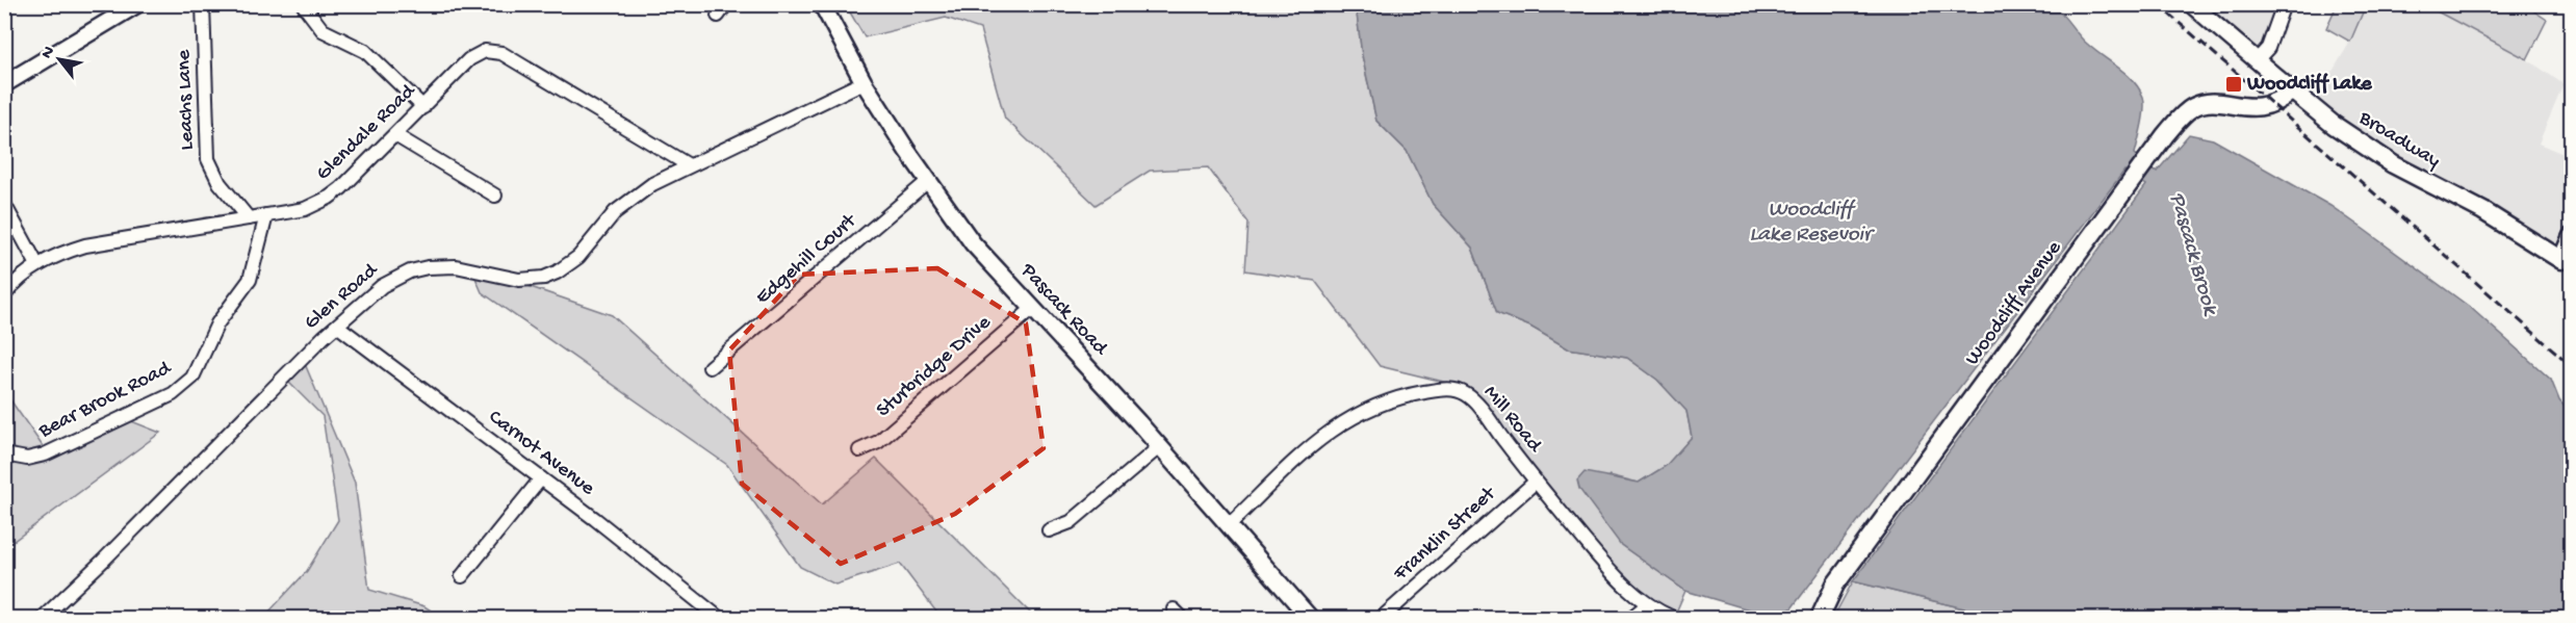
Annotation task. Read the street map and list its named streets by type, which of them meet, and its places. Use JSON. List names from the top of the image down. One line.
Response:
{"streets":{"main road":["Broadway","Woodcliff Avenue"],"street":["Leachs Lane","Glendale Road","Edgehill Court","Glen Road","Pascack Road","Sturbridge Drive","Bear Brook Road","Mill Road","Carnot Avenue","Franklin Street"]},"crossings":[["Leachs Lane","Glendale Road"],["Glendale Road","Glen Road"],["Glendale Road","Bear Brook Road"],["Broadway","Woodcliff Avenue"],["Edgehill Court","Pascack Road"],["Glen Road","Pascack Road"],["Glen Road","Carnot Avenue"],["Pascack Road","Sturbridge Drive"],["Pascack Road","Mill Road"],["Mill Road","Franklin Street"]],"water":["Woodcliff Lake Resevoir","Pascack Brook"],"places":{"transit":["Woodcliff Lake"]},"north":"top left"}
